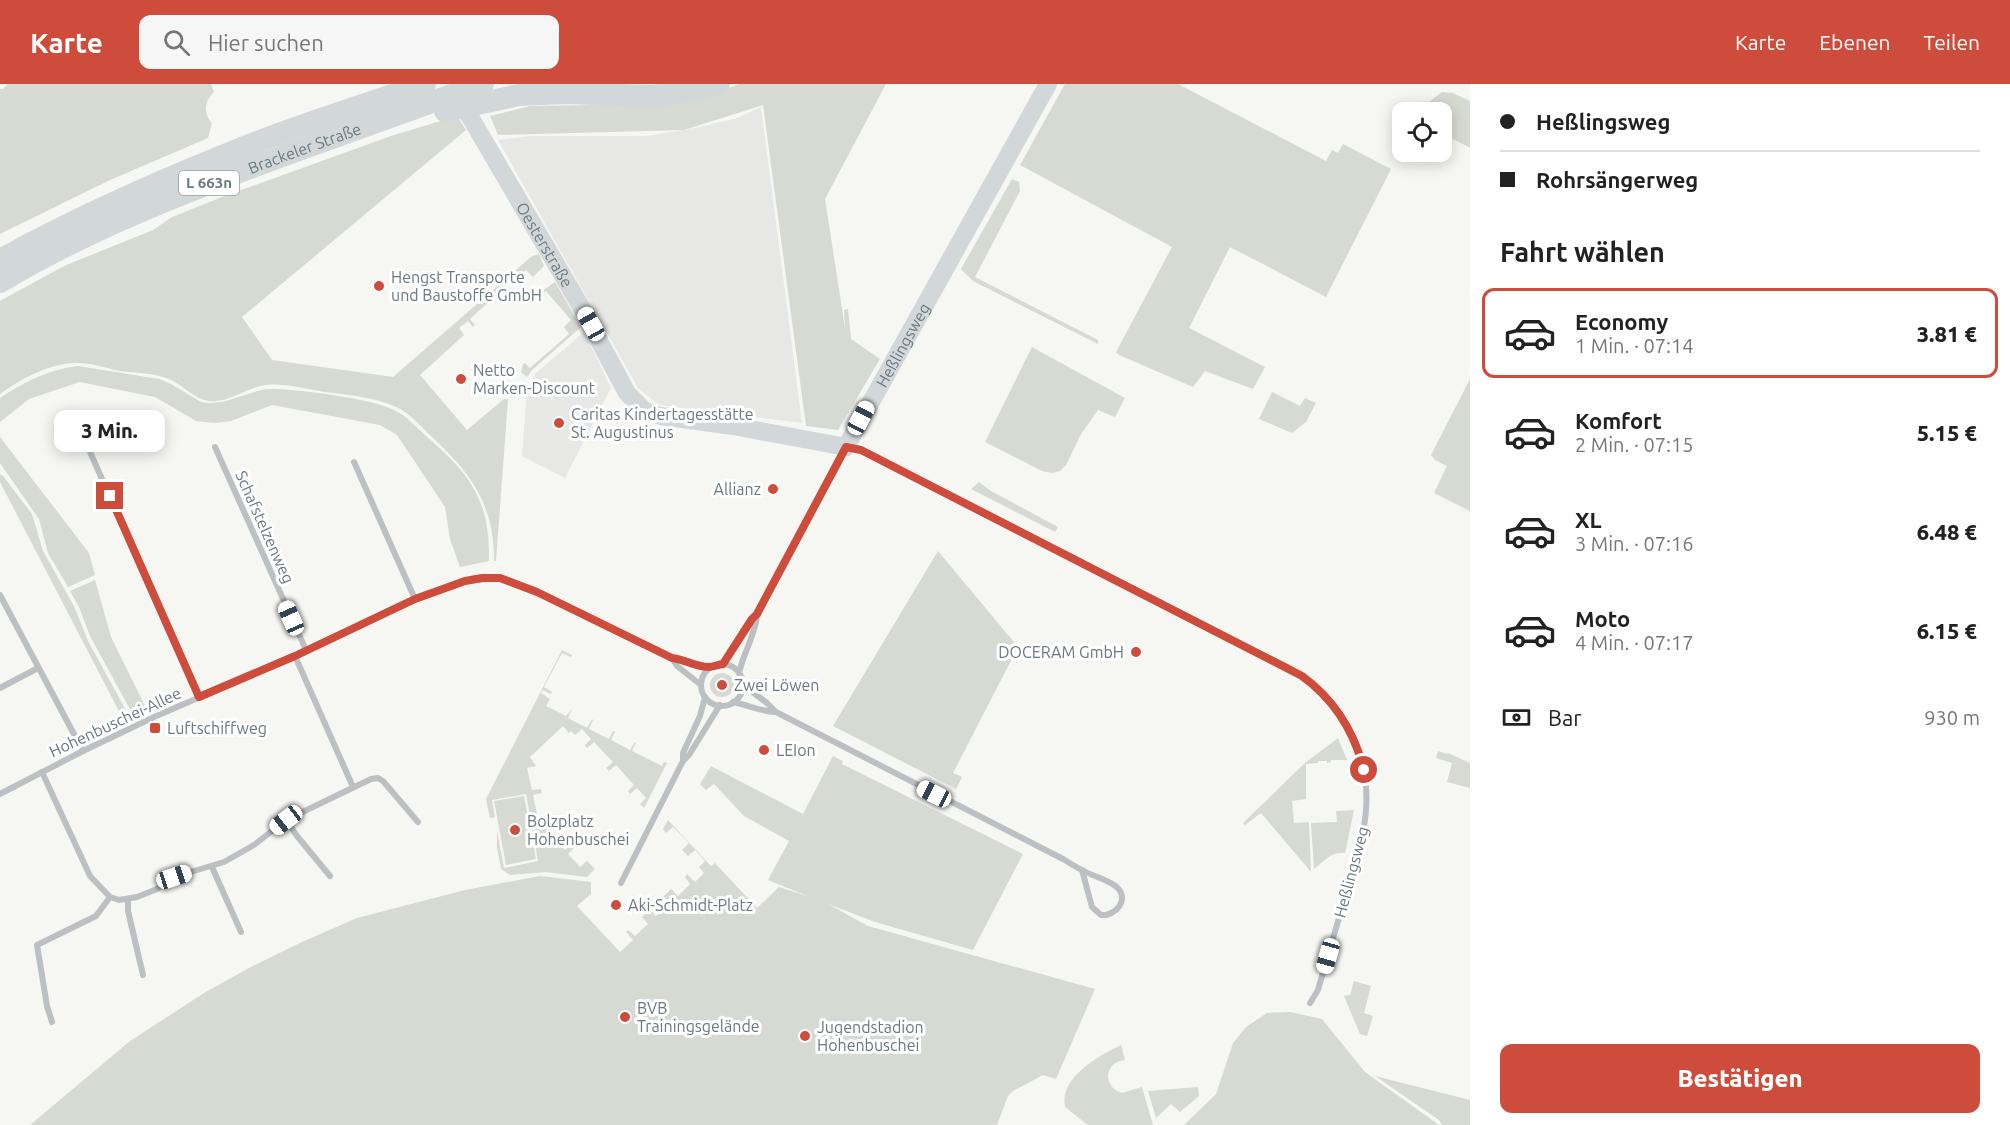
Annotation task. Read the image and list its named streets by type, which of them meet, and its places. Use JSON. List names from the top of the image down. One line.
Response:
{"streets":{"highway":["Brackeler Straße","L 663n"],"street":["Oesterstraße","Heßlingsweg","Schafstelzenweg","Hohenbuschei-Allee"]},"crossings":[["Oesterstraße","Heßlingsweg"],["Schafstelzenweg","Hohenbuschei-Allee"]],"places":{"other":["Hengst Transporte und Baustoffe GmbH","Netto Marken-Discount","Caritas Kindertagesstätte St. Augustinus","Allianz","DOCERAM GmbH","Zwei Löwen","LEIon","Bolzplatz Hohenbuschei","Aki-Schmidt-Platz","BVB Trainingsgelände","Jugendstadion Hohenbuschei"],"transit":["Luftschiffweg"]},"page":{"header":"Karte","search":"Hier suchen","nav":["Karte","Ebenen","Teilen"],"banner":["Heßlingsweg","Rohrsängerweg"],"heading":"Fahrt wählen","list":[{"name":"Economy","note":"1 Min. · 07:14","value":"3.81 €"},{"name":"Komfort","note":"2 Min. · 07:15","value":"5.15 €"},{"name":"XL","note":"3 Min. · 07:16","value":"6.48 €"},{"name":"Moto","note":"4 Min. · 07:17","value":"6.15 €"}],"bubble":"3 Min.","pay":["Bar","930 m"],"buttons":"Bestätigen"}}
